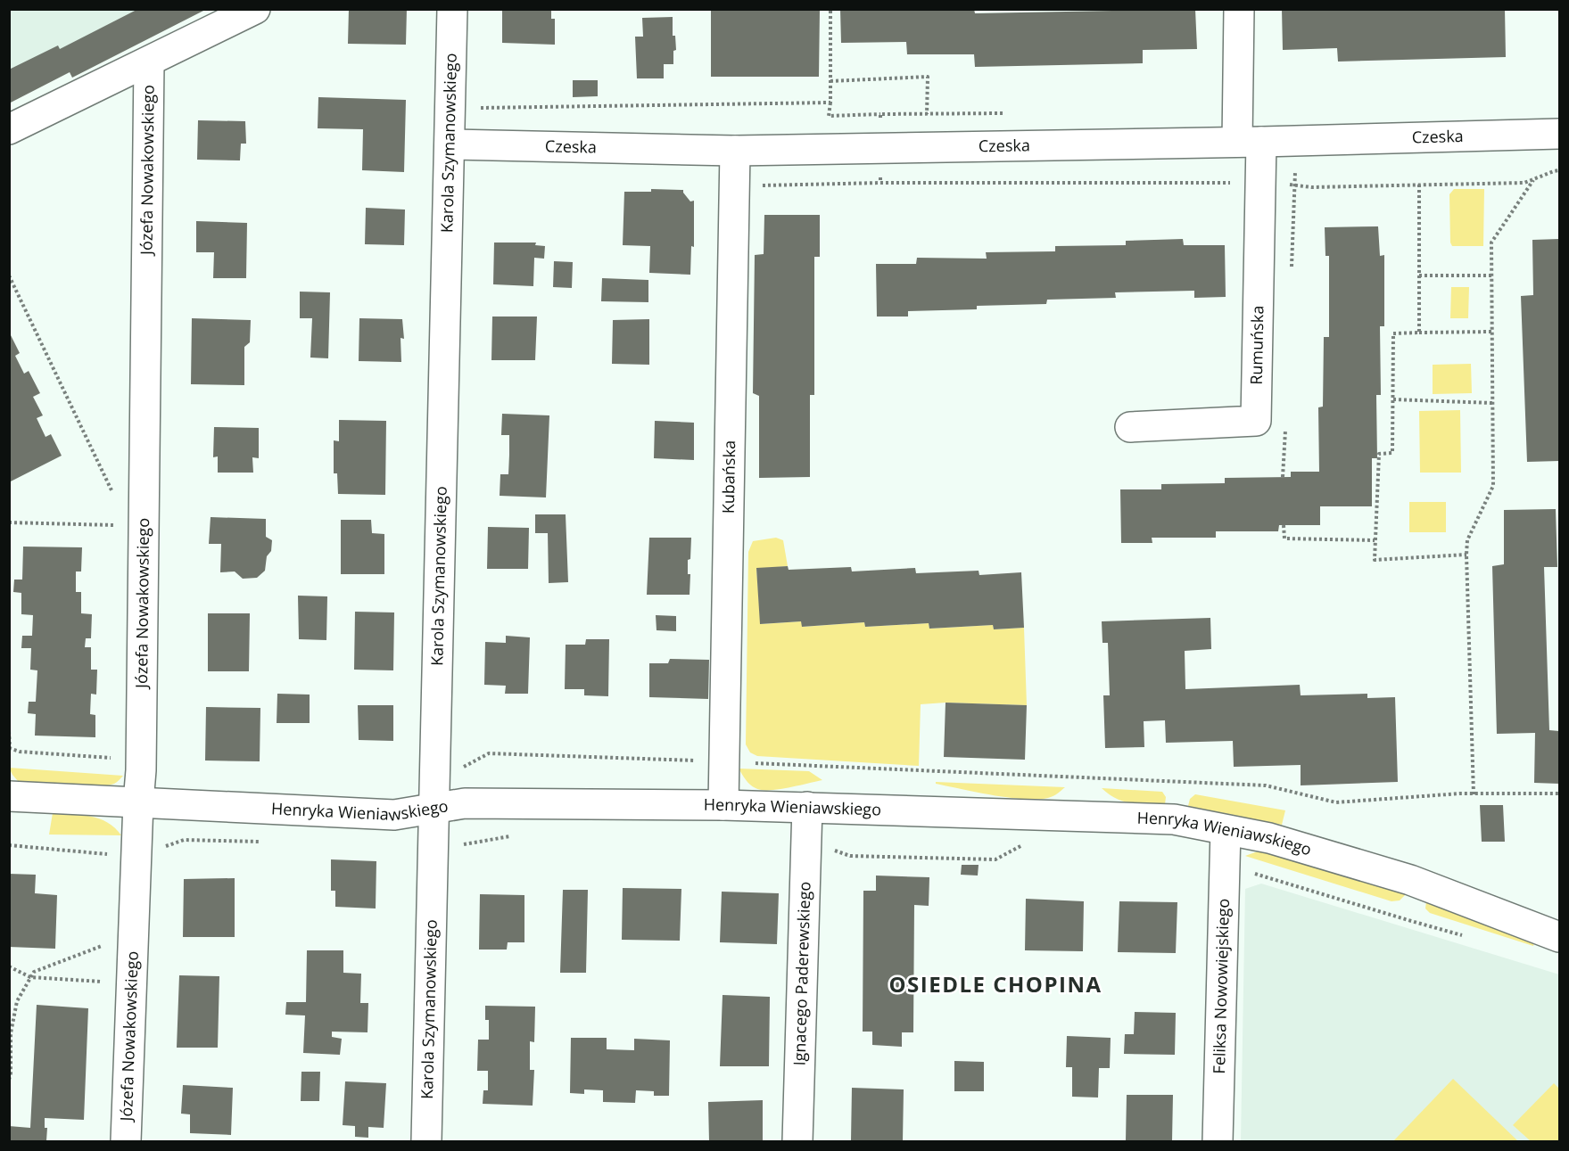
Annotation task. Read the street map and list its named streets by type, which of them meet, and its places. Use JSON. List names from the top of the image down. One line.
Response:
{"streets":{"street":["Czeska","Karola Szymanowskiego","Józefa Nowakowskiego","Rumuńska","Kubańska","Henryka Wieniawskiego","Ignacego Paderewskiego","Feliksa Nowowiejskiego"]},"crossings":[["Czeska","Karola Szymanowskiego"],["Czeska","Rumuńska"],["Czeska","Kubańska"],["Karola Szymanowskiego","Henryka Wieniawskiego"],["Józefa Nowakowskiego","Henryka Wieniawskiego"],["Kubańska","Henryka Wieniawskiego"],["Henryka Wieniawskiego","Ignacego Paderewskiego"],["Henryka Wieniawskiego","Feliksa Nowowiejskiego"]],"districts":["OSIEDLE CHOPINA"]}
